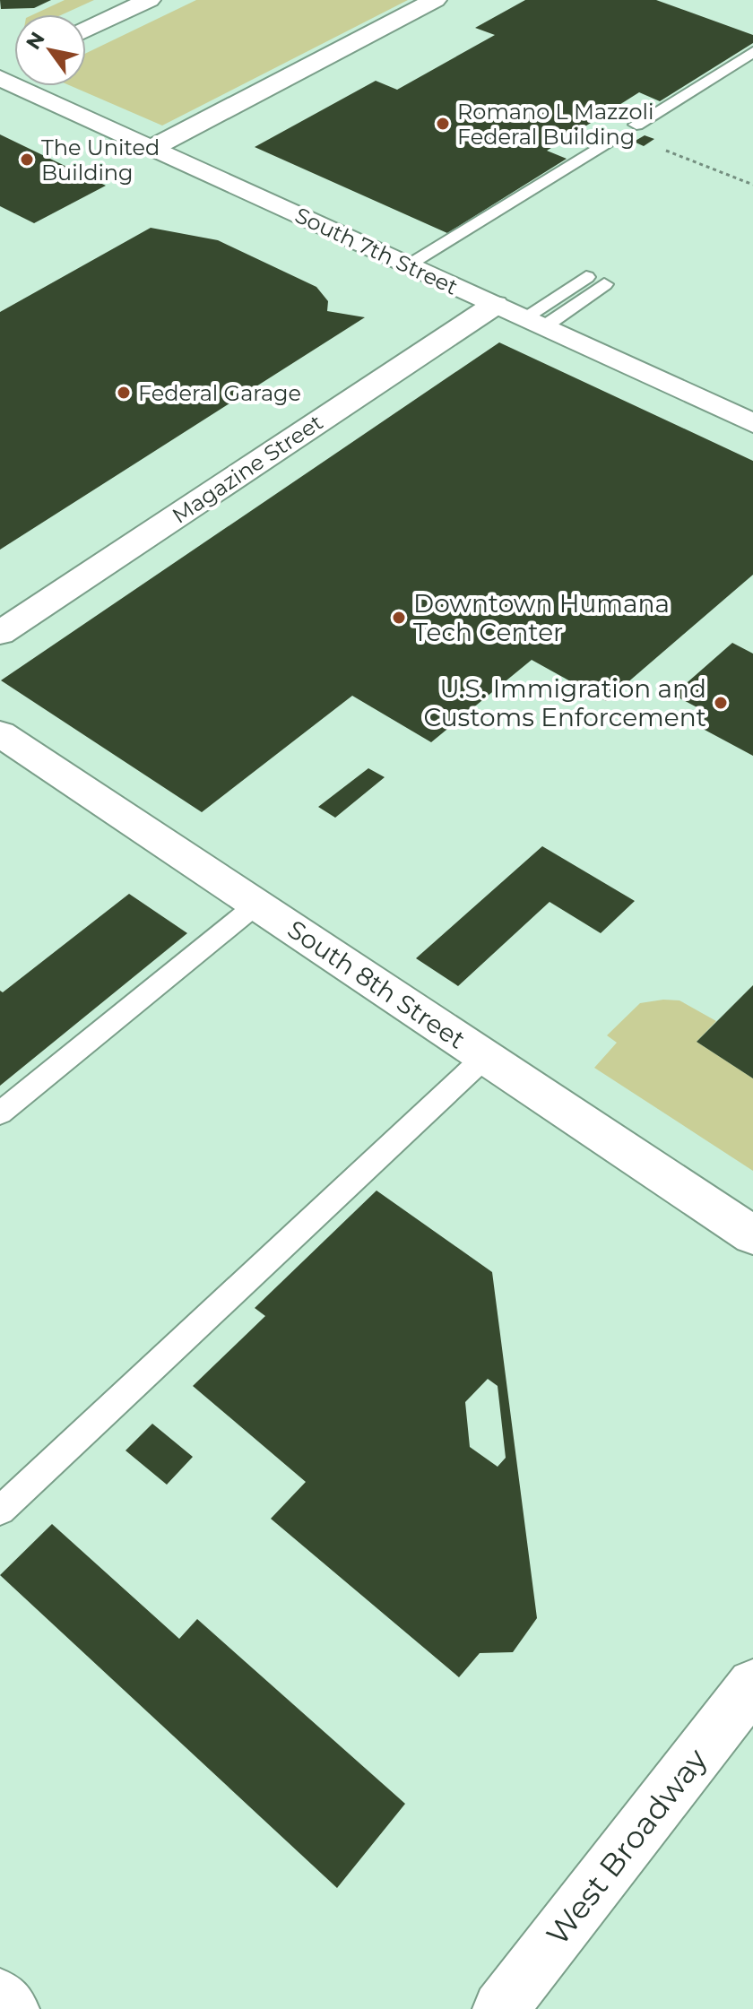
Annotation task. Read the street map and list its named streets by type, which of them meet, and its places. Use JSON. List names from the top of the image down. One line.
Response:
{"streets":{"street":["South 7th Street","Magazine Street","South 8th Street","West Broadway"]},"crossings":[["South 7th Street","Magazine Street"]],"places":["Romano L Mazzoli Federal Building","The United Building","Federal Garage","Downtown Humana Tech Center","U.S. Immigration and Customs Enforcement"],"north":"top left"}
